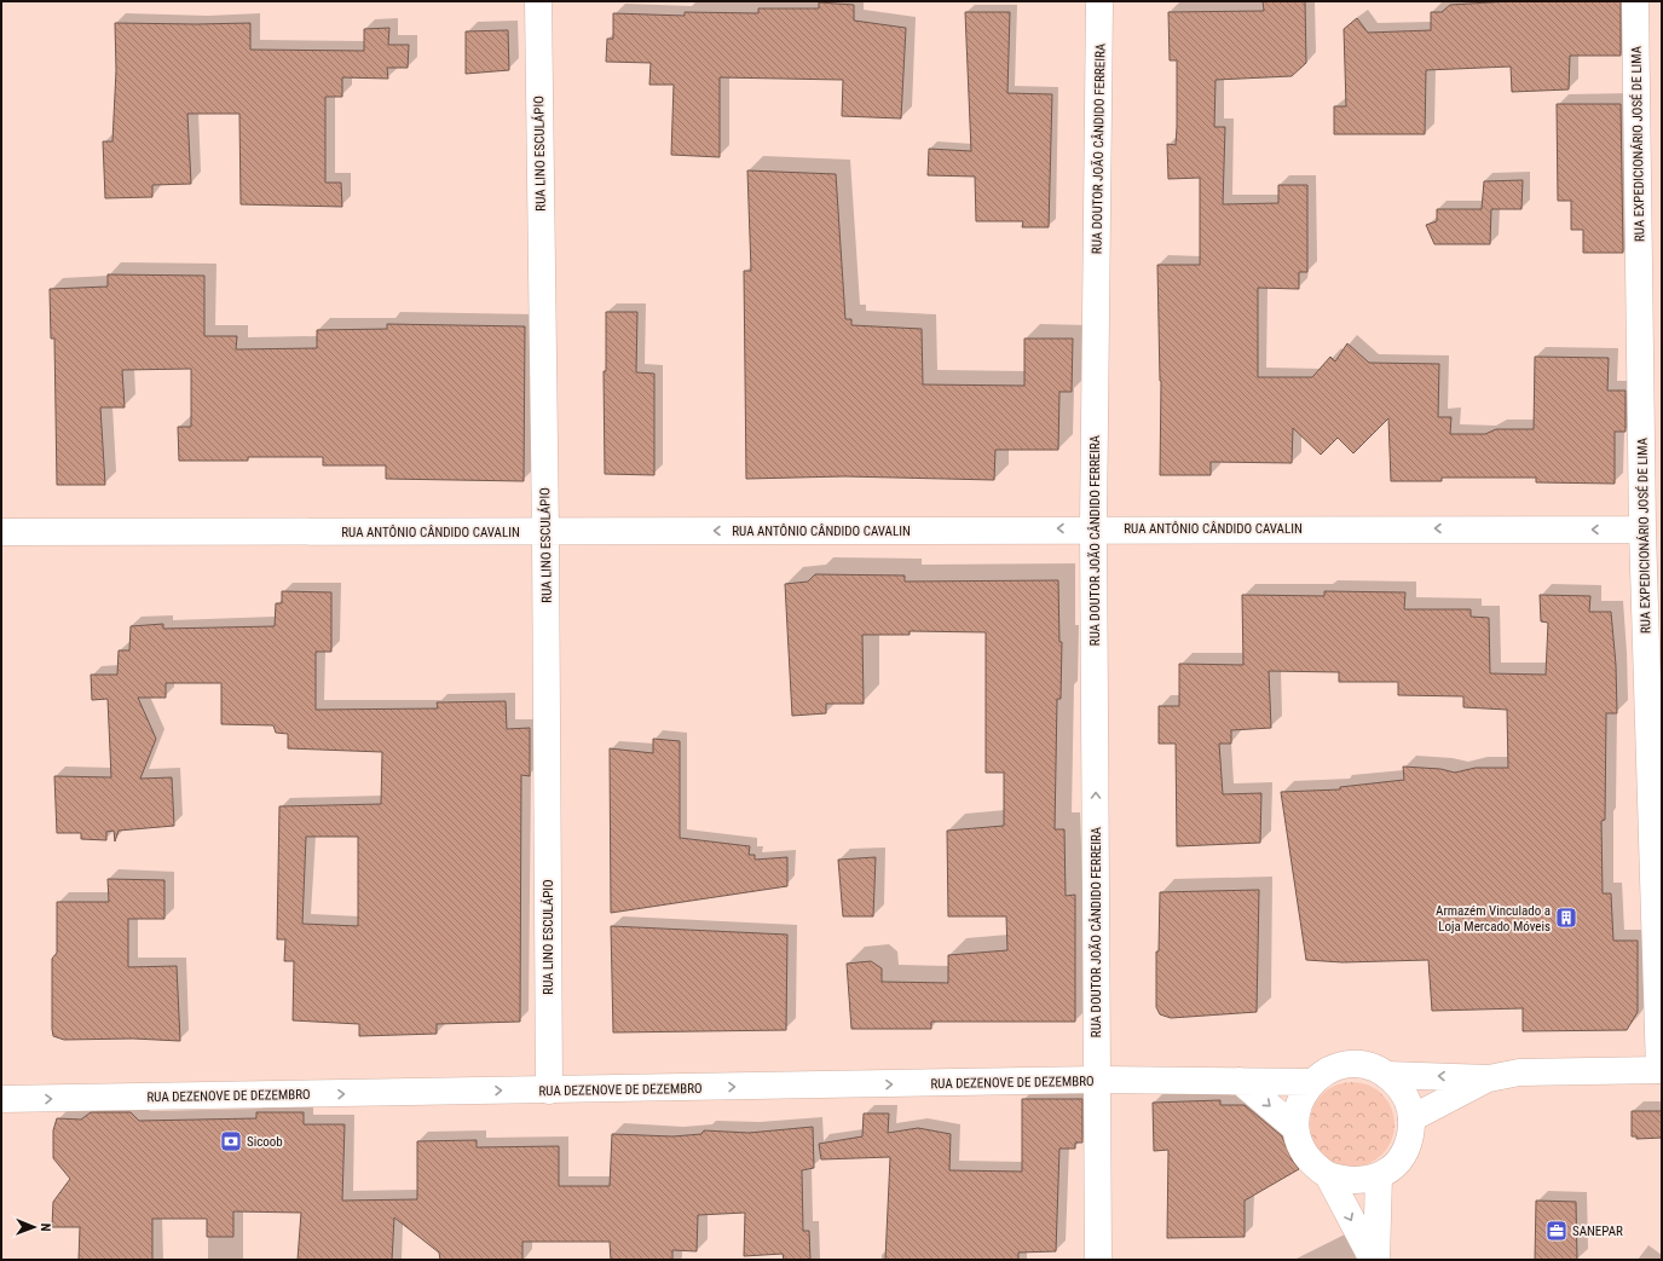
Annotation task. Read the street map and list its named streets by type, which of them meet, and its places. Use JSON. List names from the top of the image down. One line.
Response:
{"streets":{"street":["RUA EXPEDICIONÁRIO JOSÉ DE LIMA","RUA DOUTOR JOÃO CÂNDIDO FERREIRA","RUA LINO ESCULÁPIO","RUA ANTÔNIO CÂNDIDO CAVALIN","RUA DEZENOVE DE DEZEMBRO"]},"crossings":[["RUA EXPEDICIONÁRIO JOSÉ DE LIMA","RUA ANTÔNIO CÂNDIDO CAVALIN"],["RUA DOUTOR JOÃO CÂNDIDO FERREIRA","RUA ANTÔNIO CÂNDIDO CAVALIN"],["RUA DOUTOR JOÃO CÂNDIDO FERREIRA","RUA DEZENOVE DE DEZEMBRO"],["RUA LINO ESCULÁPIO","RUA ANTÔNIO CÂNDIDO CAVALIN"],["RUA LINO ESCULÁPIO","RUA DEZENOVE DE DEZEMBRO"]],"one_way":["RUA DOUTOR JOÃO CÂNDIDO FERREIRA","RUA ANTÔNIO CÂNDIDO CAVALIN","RUA DEZENOVE DE DEZEMBRO"],"places":{"building":["Armazém Vinculado a Loja Mercado Móveis"],"bank":["Sicoob"],"office":["SANEPAR"]},"north":"right"}
